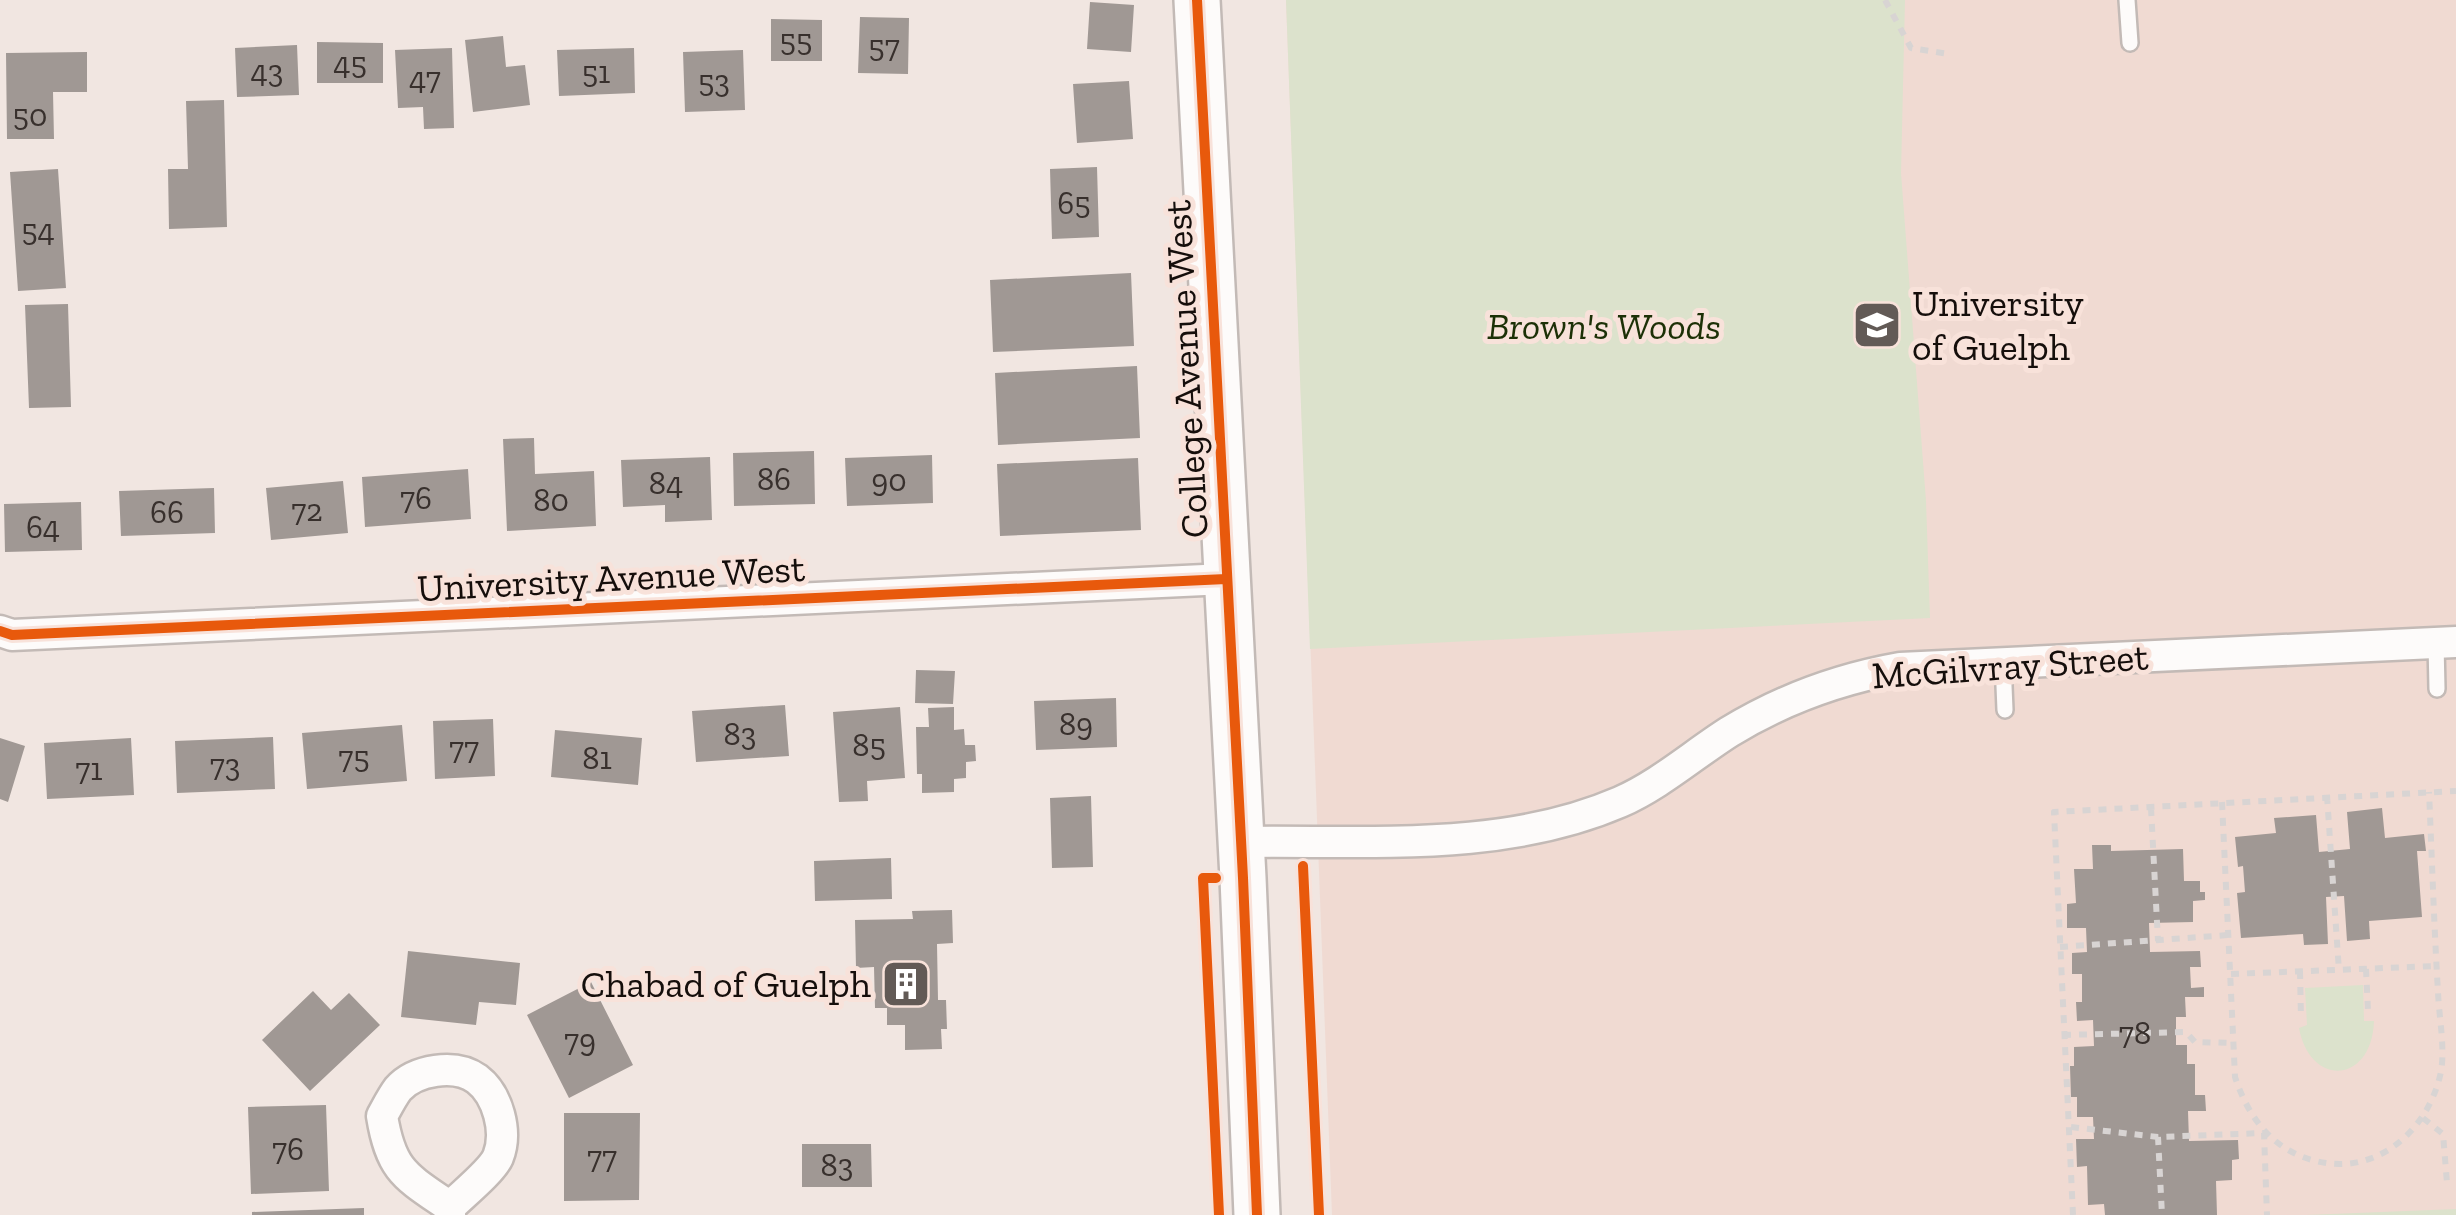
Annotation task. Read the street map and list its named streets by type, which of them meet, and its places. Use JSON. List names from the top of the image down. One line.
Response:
{"streets":{"main road":["College Avenue West"],"street":["University Avenue West","McGilvray Street"]},"crossings":[["College Avenue West","University Avenue West"],["College Avenue West","McGilvray Street"]],"parks":["Brown's Woods"],"places":{"school or university":["University of Guelph"],"building":["Chabad of Guelph"]},"house_numbers":["55","57","45","43","51","47","53","50","65","54","86","90","84","76","80","72","66","64","89","83","85","77","75","81","73","71","78","79","76","77","83"]}
